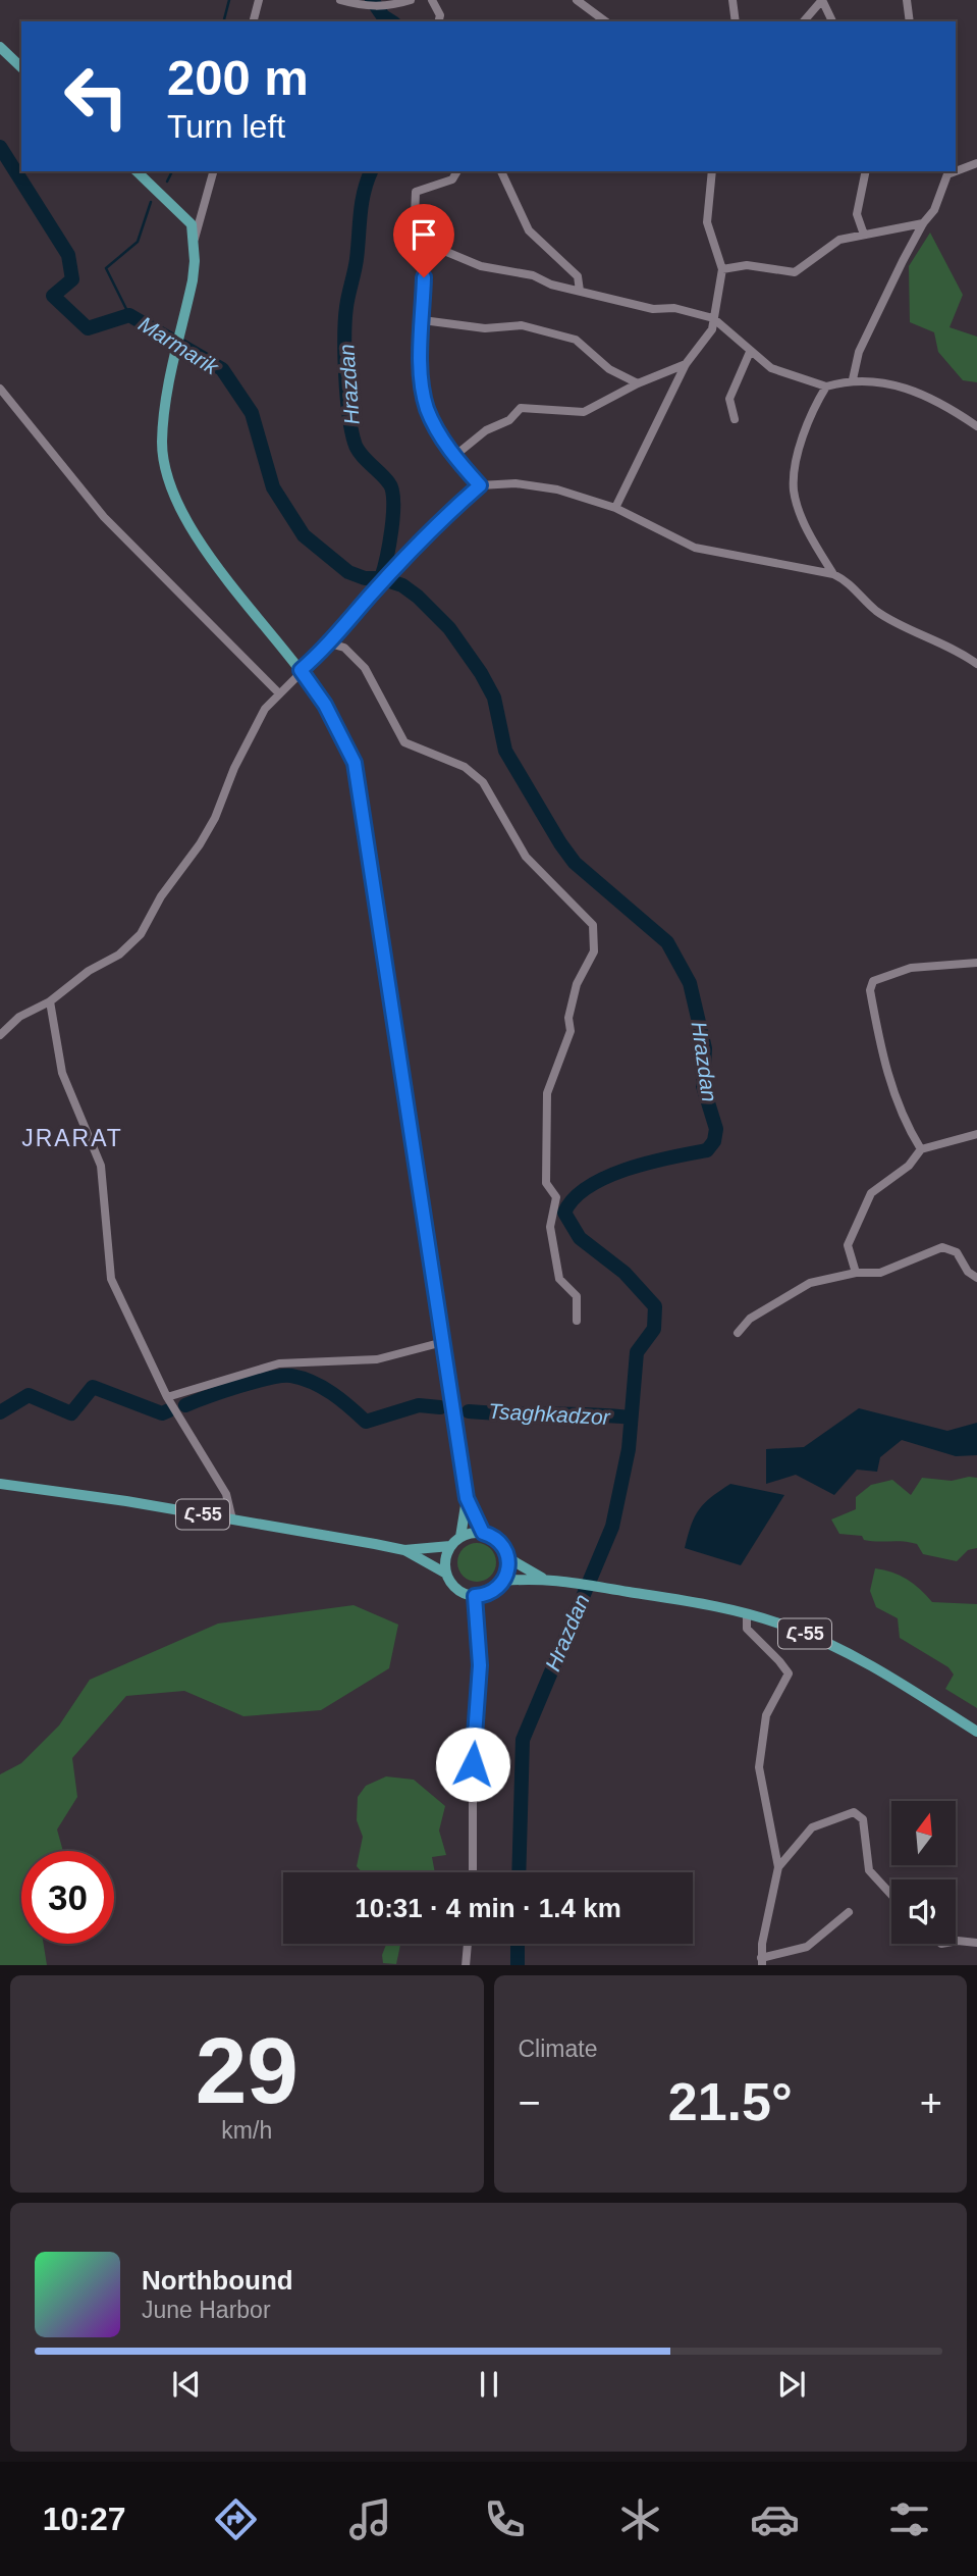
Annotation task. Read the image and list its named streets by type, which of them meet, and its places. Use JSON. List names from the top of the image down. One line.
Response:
{"streets":{"main road":["Հ-55"]},"districts":["JRARAT"],"water":["Marmarik","Hrazdan","Tsaghkadzor"],"north":"top","page":{"turn":["200 m","Turn left"],"limit":"30","trip":"10:31 · 4 min · 1.4 km","tile":[["29","km/h"],"Climate"],"heat":["−","21.5°","+"],"song":["Northbound","June Harbor"],"tabs":"10:27"}}
